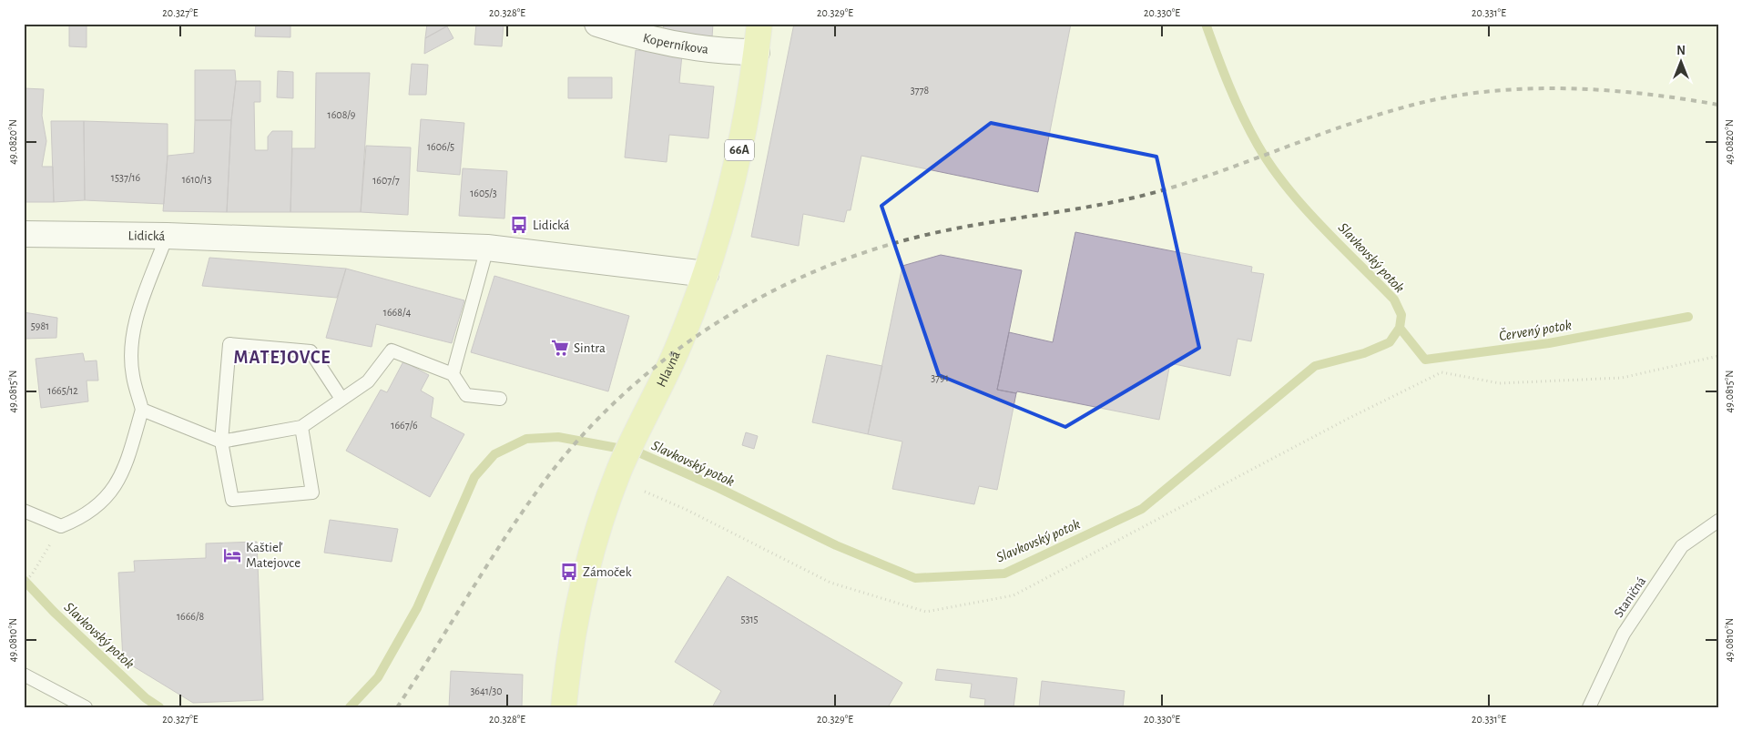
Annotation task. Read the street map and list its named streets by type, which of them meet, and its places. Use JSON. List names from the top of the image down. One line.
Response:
{"streets":{"main road":["66A","Hlavná"],"street":["Koperníkova","Lidická"],"lane":["Staničná"]},"crossings":[["Koperníkova","Hlavná"],["Lidická","Hlavná"]],"districts":["MATEJOVCE"],"water":["Slavkovský potok","Červený potok"],"places":{"bus stop":["Lidická","Zámoček"],"supermarket":["Sintra"],"hotel":["Kaštieľ Matejovce"]},"house_numbers":["3778","1608/9","1606/5","1537/16","1610/13","1607/7","1605/3","1668/4","5981","3791","1665/12","1667/6","1666/8","5315","3641/30"],"north":"top","coordinates":["20.327°E","20.328°E","20.329°E","20.330°E","20.331°E","49.0820°N","49.0815°N","49.0810°N"]}
